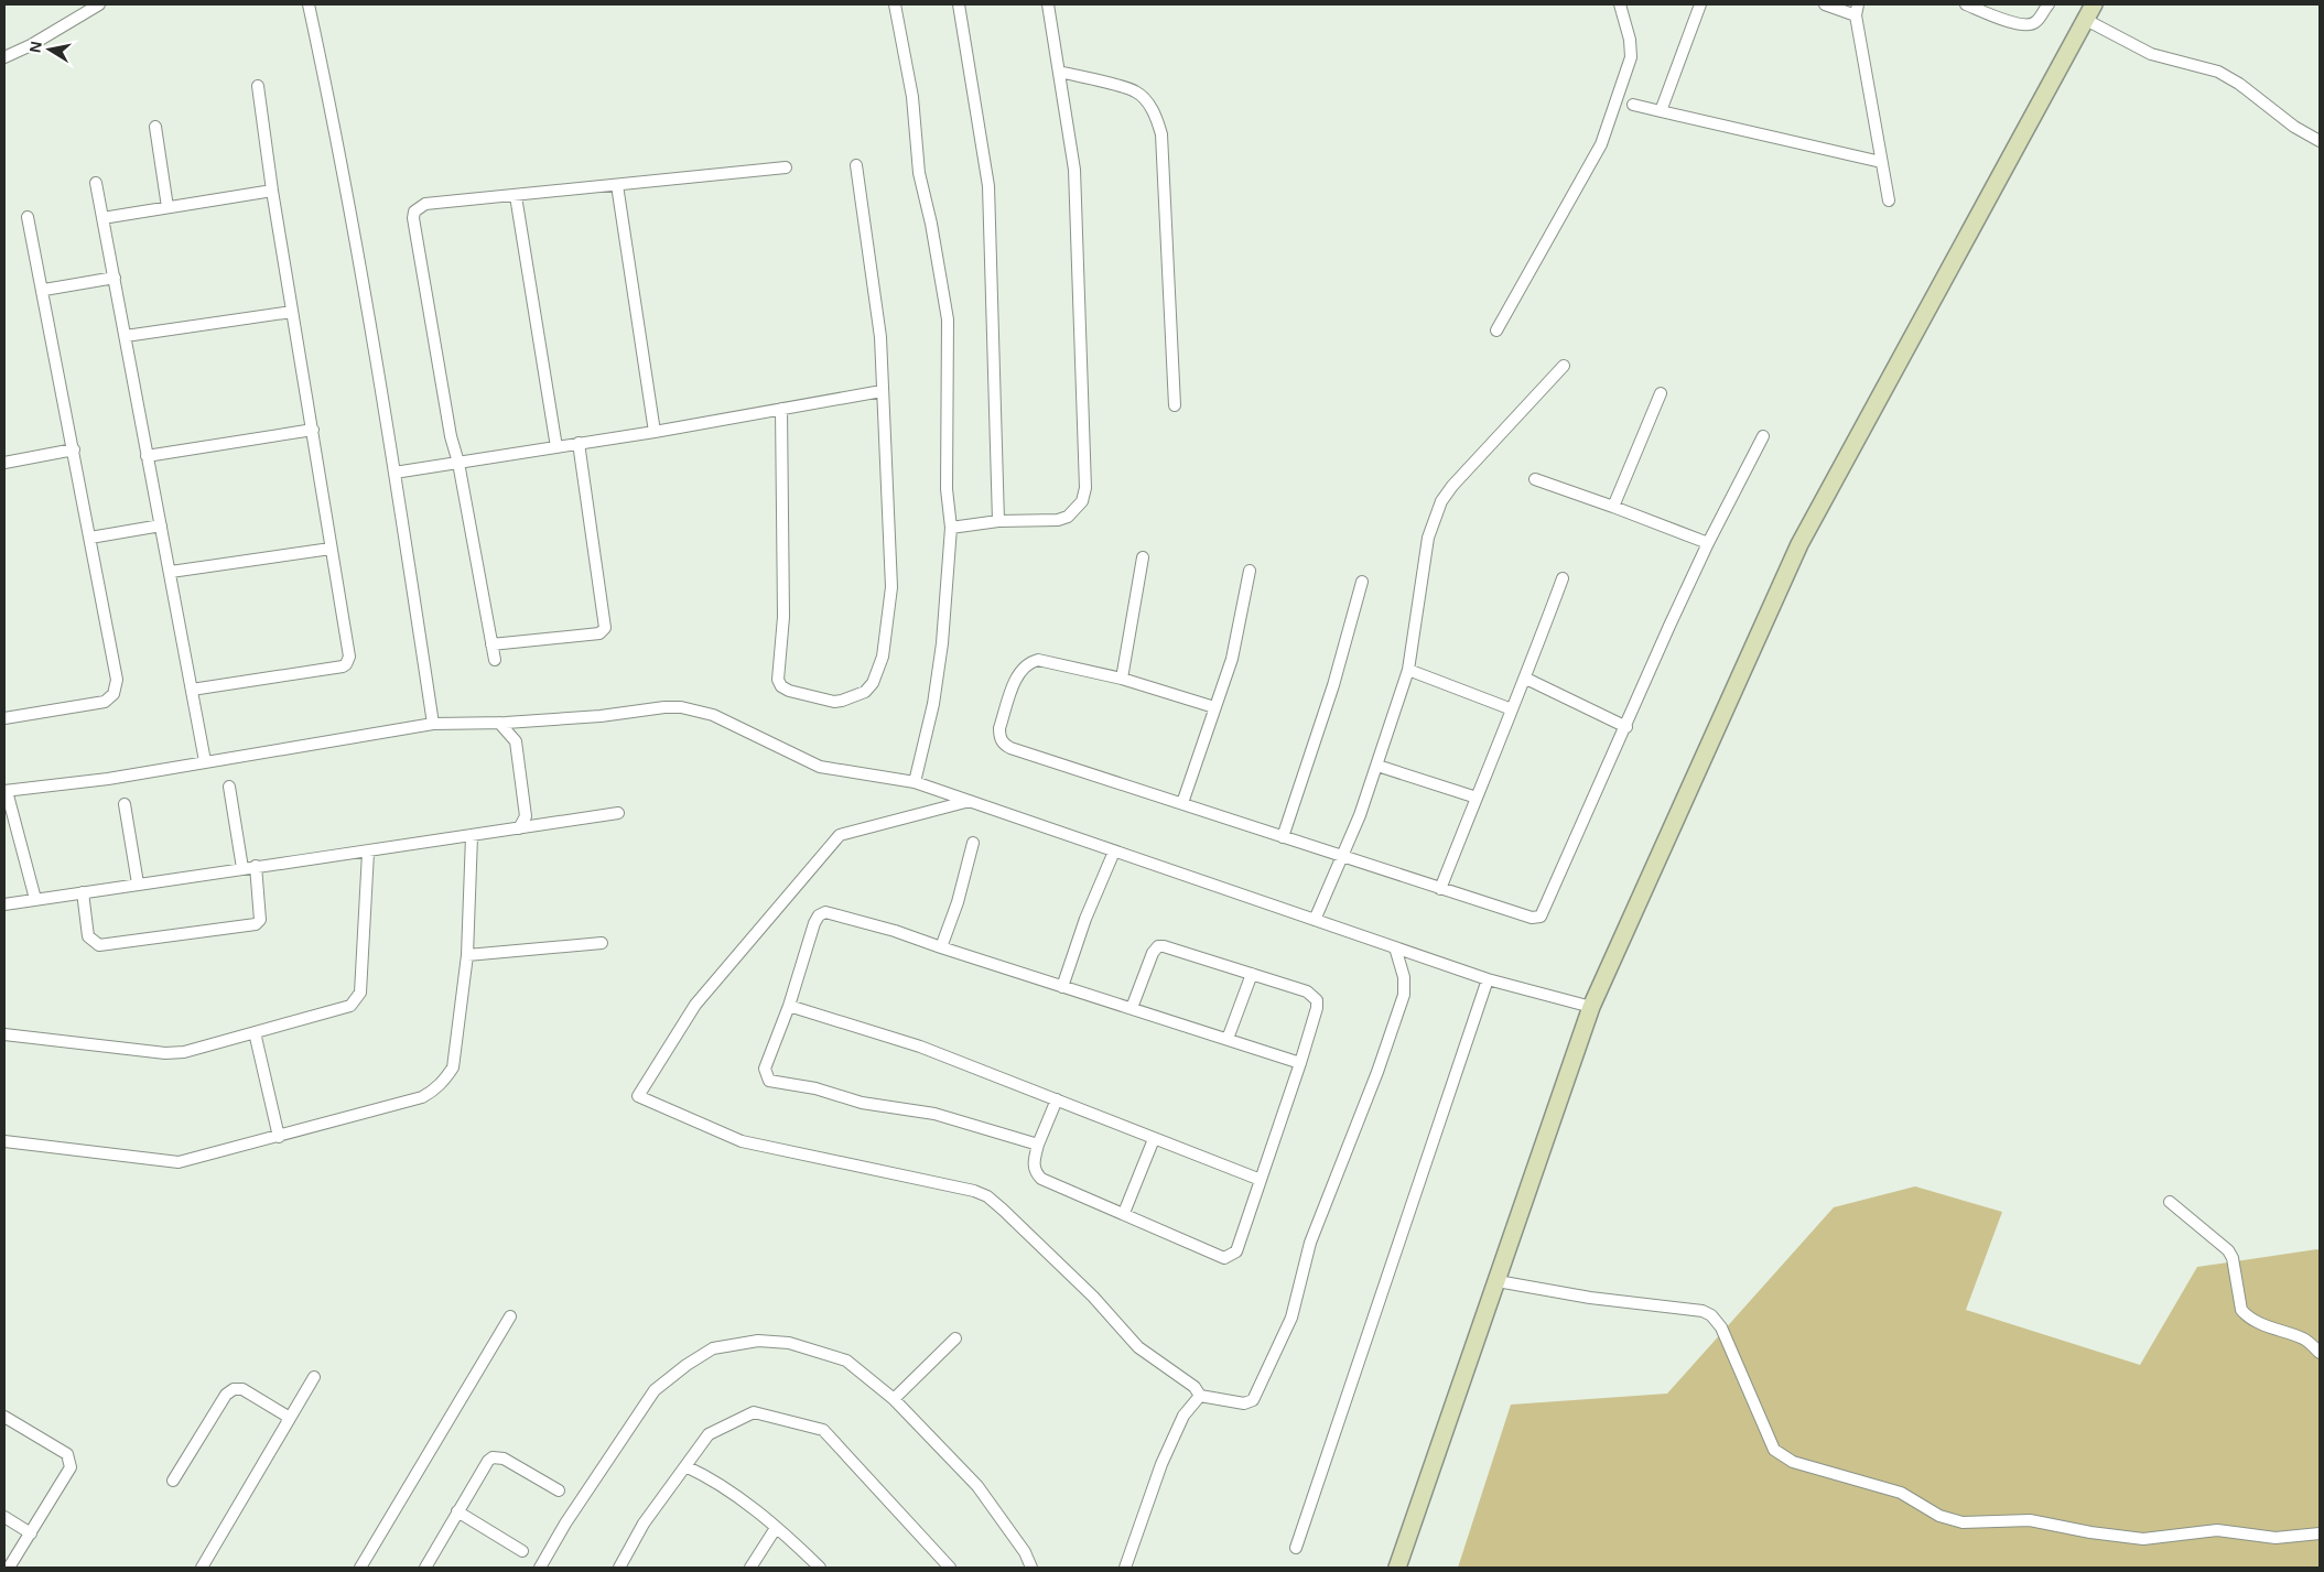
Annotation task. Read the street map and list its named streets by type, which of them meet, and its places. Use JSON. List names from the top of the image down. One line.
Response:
{"north":"left"}
